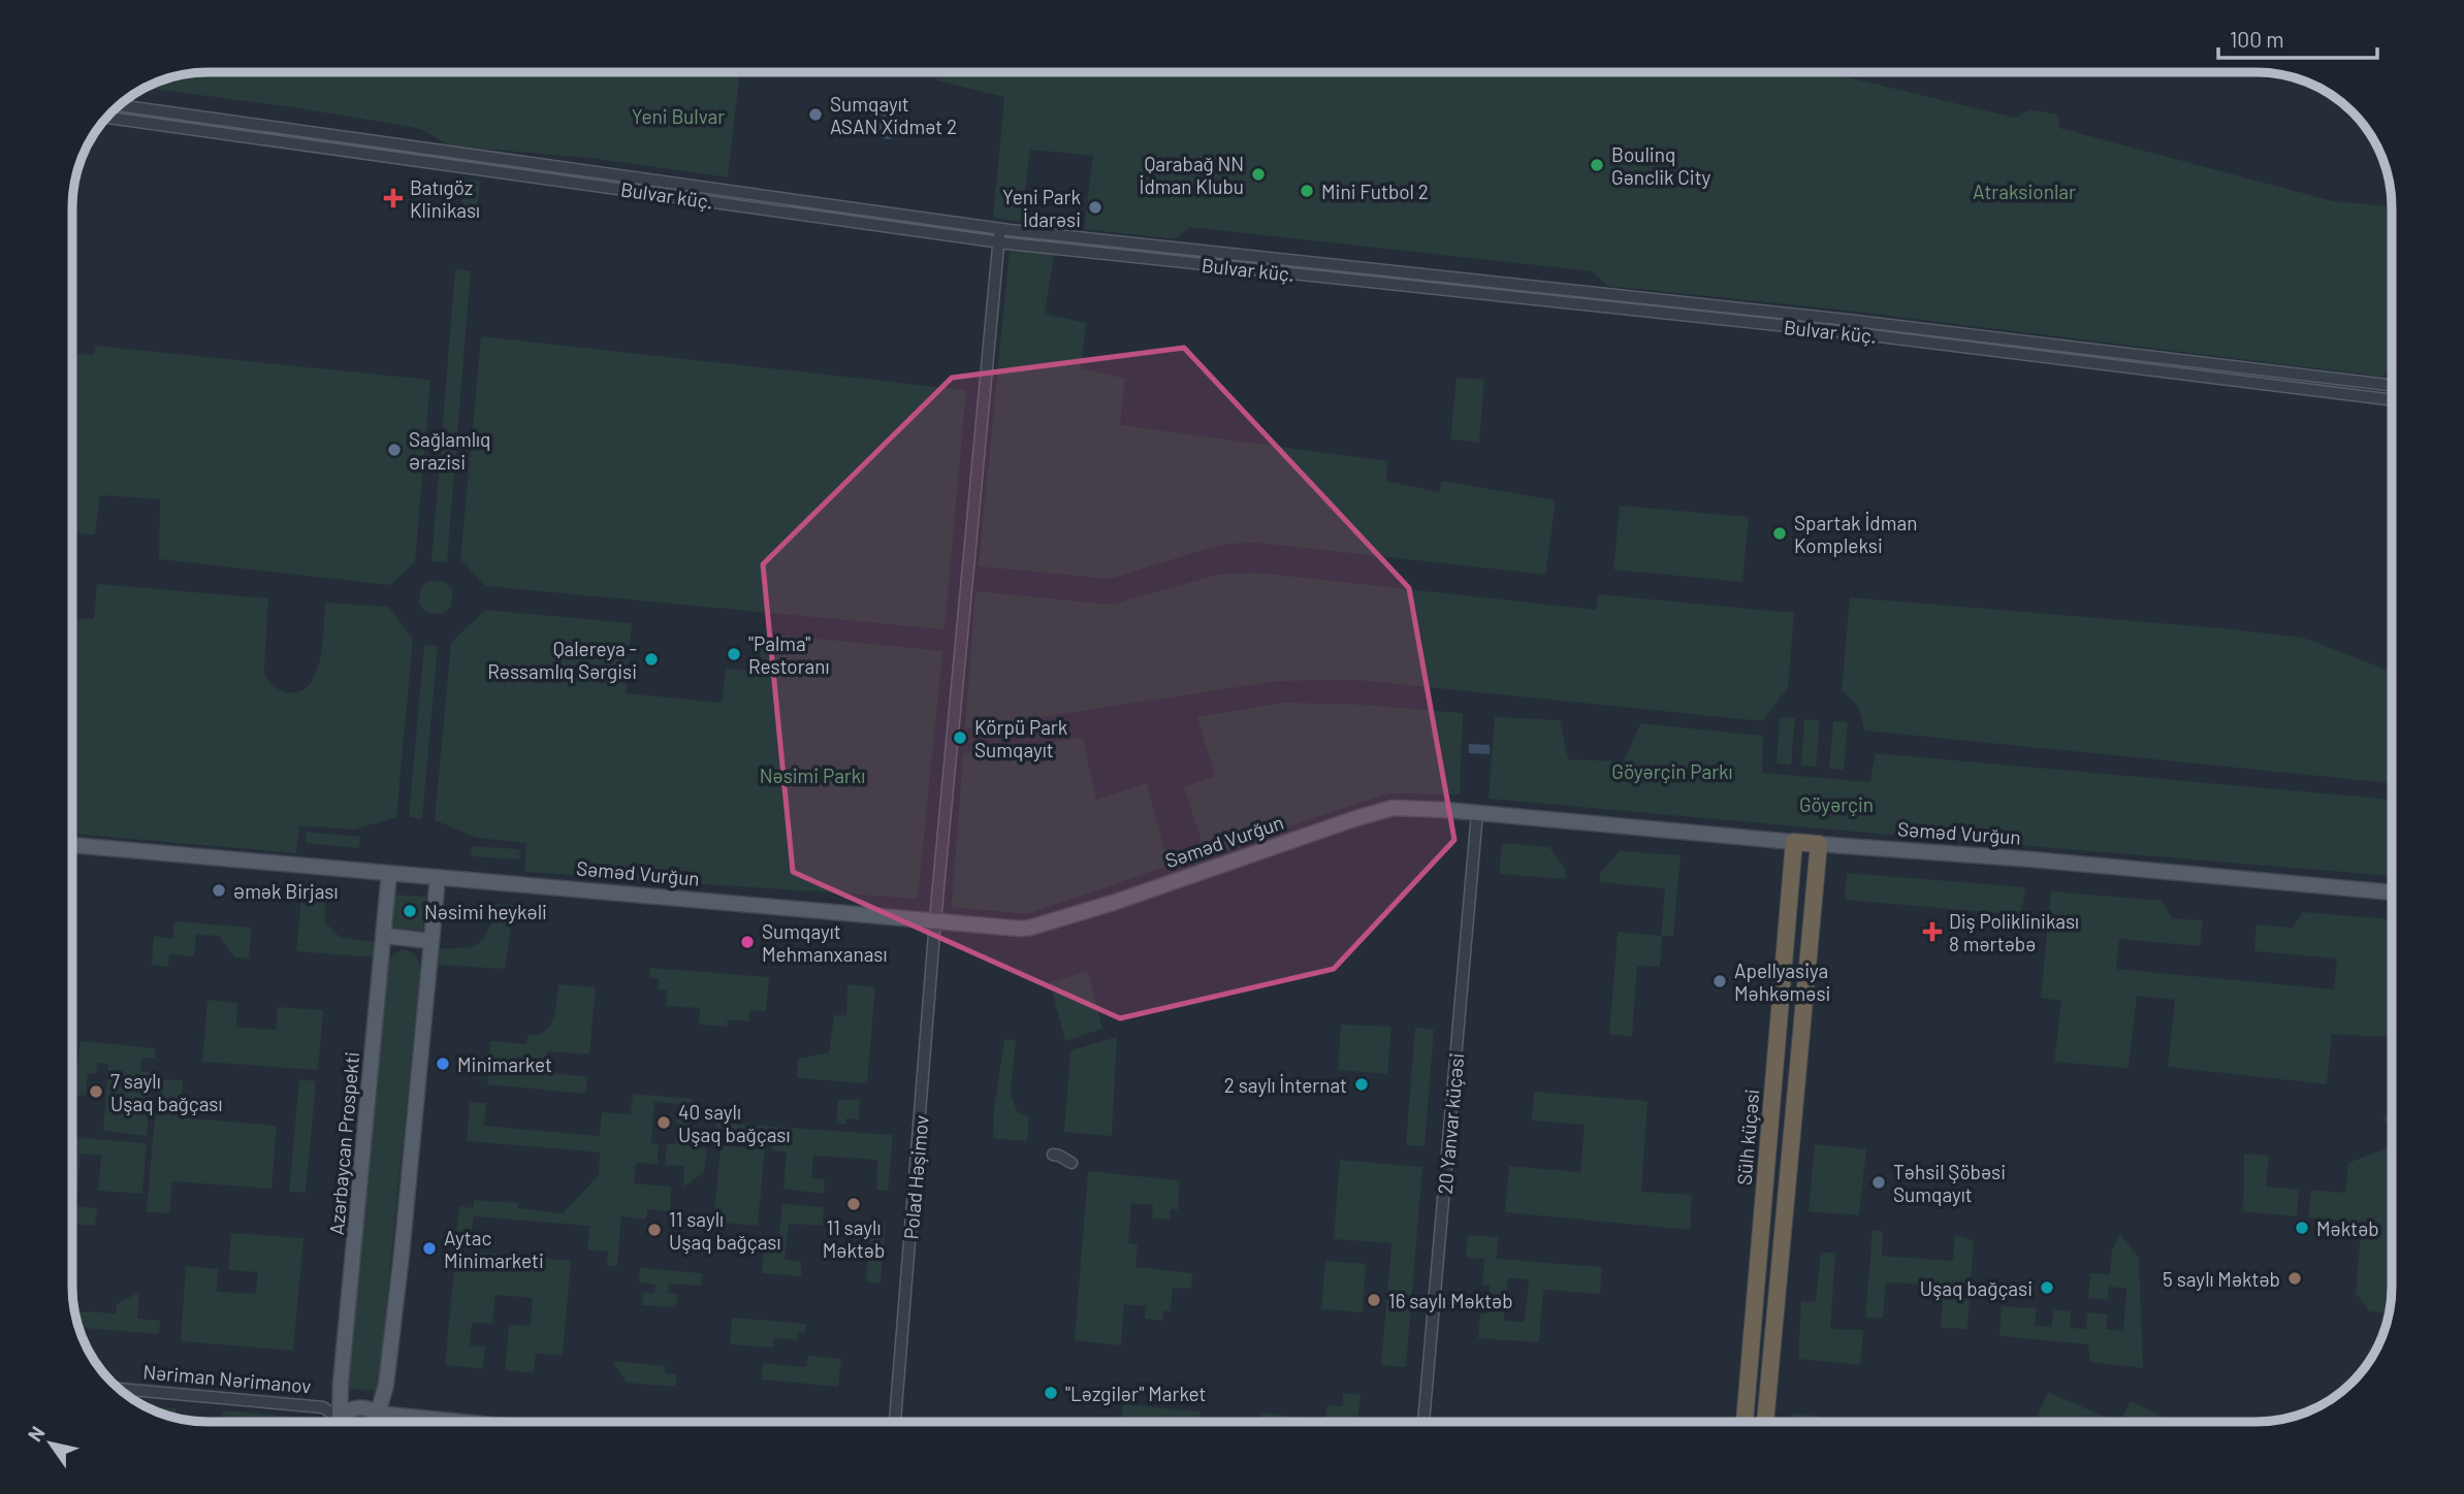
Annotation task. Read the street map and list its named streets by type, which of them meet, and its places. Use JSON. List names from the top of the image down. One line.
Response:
{"streets":{"highway":["Səməd Vurğun","Sülh küçəsi"],"main road":["Azərbaycan Prospekti"],"street":["Bulvar küç.","20 Yanvar küçəsi","Polad Həşimov","Nəriman Nərimanov"]},"crossings":[["Bulvar küç.","Polad Həşimov"],["Səməd Vurğun","20 Yanvar küçəsi"],["Səməd Vurğun","Sülh küçəsi"],["Səməd Vurğun","Azərbaycan Prospekti"],["Səməd Vurğun","Polad Həşimov"],["Azərbaycan Prospekti","Nəriman Nərimanov"]],"parks":["Yeni Bulvar","Atraksionlar","Göyərçin Parkı","Nəsimi Parkı","Göyərçin"],"places":{"other":["Sumqayıt ASAN Xidmət 2","Boulinq Gənclik City","Qarabağ NN İdman Klubu","Mini Futbol 2","Yeni Park İdarəsi","Sağlamlıq Ərazisi","Spartak İdman Kompleksi","\"Palma\" Restoranı","Qalereya - Rəssamlıq Sərgisi","Körpü Park Sumqayıt","Əmək Birjası","Nəsimi heykəli","Sumqayıt Mehmanxanası","Apellyasiya Məhkəməsi","Minimarket","2 saylı İnternat","7 saylı Uşaq bağçası","40 saylı Uşaq bağçası","Təhsil Şöbəsi Sumqayıt","11 saylı Məktəb","Məktəb","11 saylı Uşaq bağçası","Aytac Minimarketi","5 saylı Məktəb","Uşaq bağçasi","16 saylı Məktəb","\"Ləzgilər\" Market"],"health":["Batıgöz Klinikası","Diş Poliklinikası 8 mərtəbə"]},"scale_bar":"100 m","north":"top left"}
